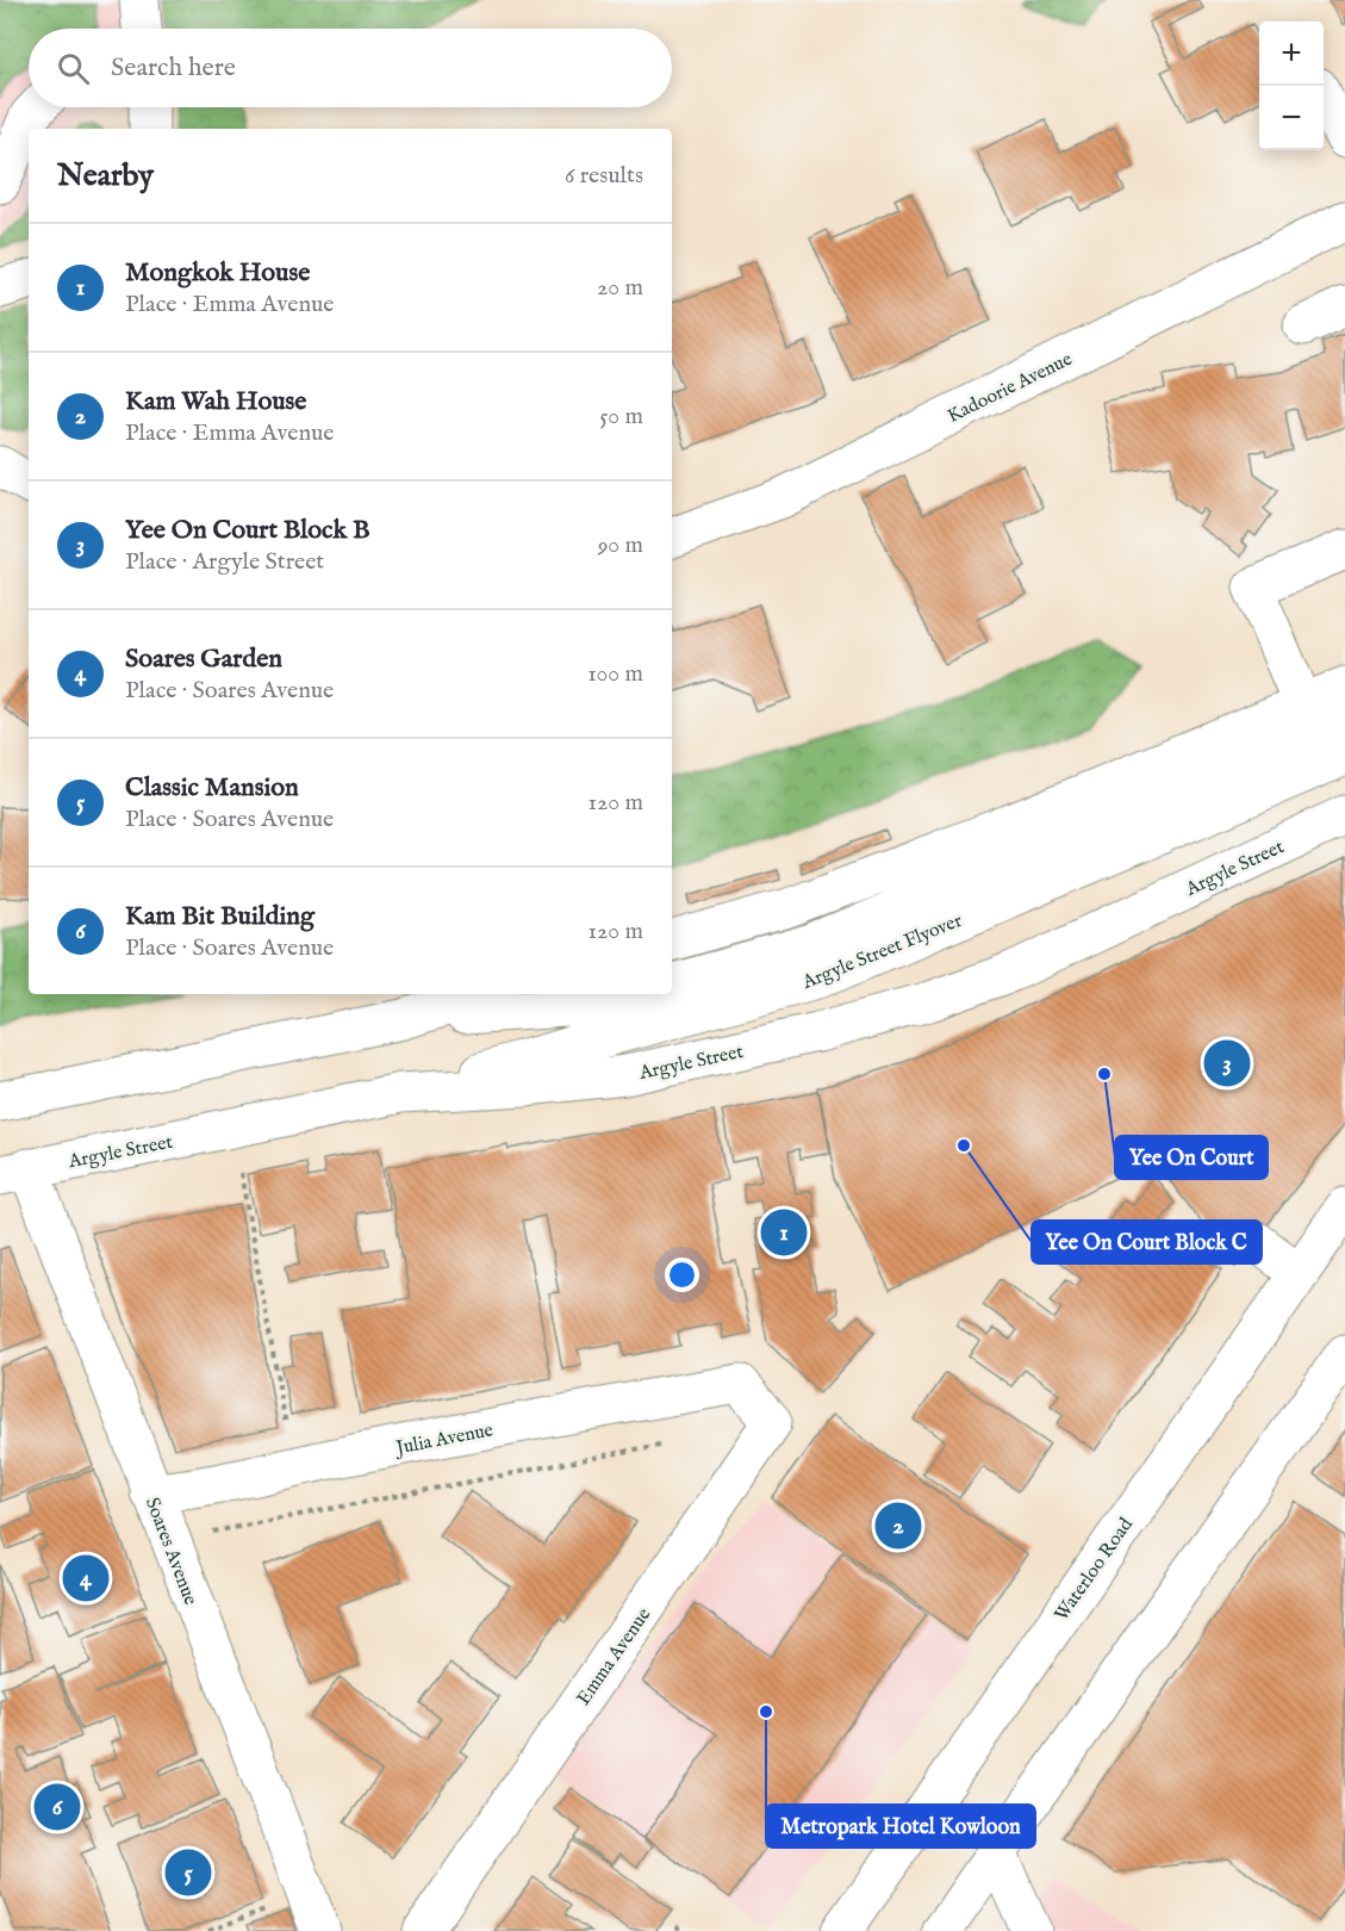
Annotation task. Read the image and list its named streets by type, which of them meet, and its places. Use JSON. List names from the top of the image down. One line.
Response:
{"streets":{"main road":["Kadoorie Avenue","Argyle Street","Argyle Street Flyover","Julia Avenue","Soares Avenue","Waterloo Road","Emma Avenue"]},"crossings":[["Argyle Street","Argyle Street Flyover"],["Argyle Street","Soares Avenue"],["Julia Avenue","Soares Avenue"],["Julia Avenue","Emma Avenue"]],"places":["Yee On Court","Yee On Court Block C","Metropark Hotel Kowloon"],"page":{"map_buttons":["+","−"],"search":"Search here","heading":["Nearby","6 results"],"list":[{"mark":"1","name":"Mongkok House","note":"Place · Emma Avenue","value":"20 m"},{"mark":"2","name":"Kam Wah House","note":"Place · Emma Avenue","value":"50 m"},{"mark":"3","name":"Yee On Court Block B","note":"Place · Argyle Street","value":"90 m"},{"mark":"4","name":"Soares Garden","note":"Place · Soares Avenue","value":"100 m"},{"mark":"5","name":"Classic Mansion","note":"Place · Soares Avenue","value":"120 m"},{"mark":"6","name":"Kam Bit Building","note":"Place · Soares Avenue","value":"120 m"}],"pins":["3","1","2","4","6","5"]}}
